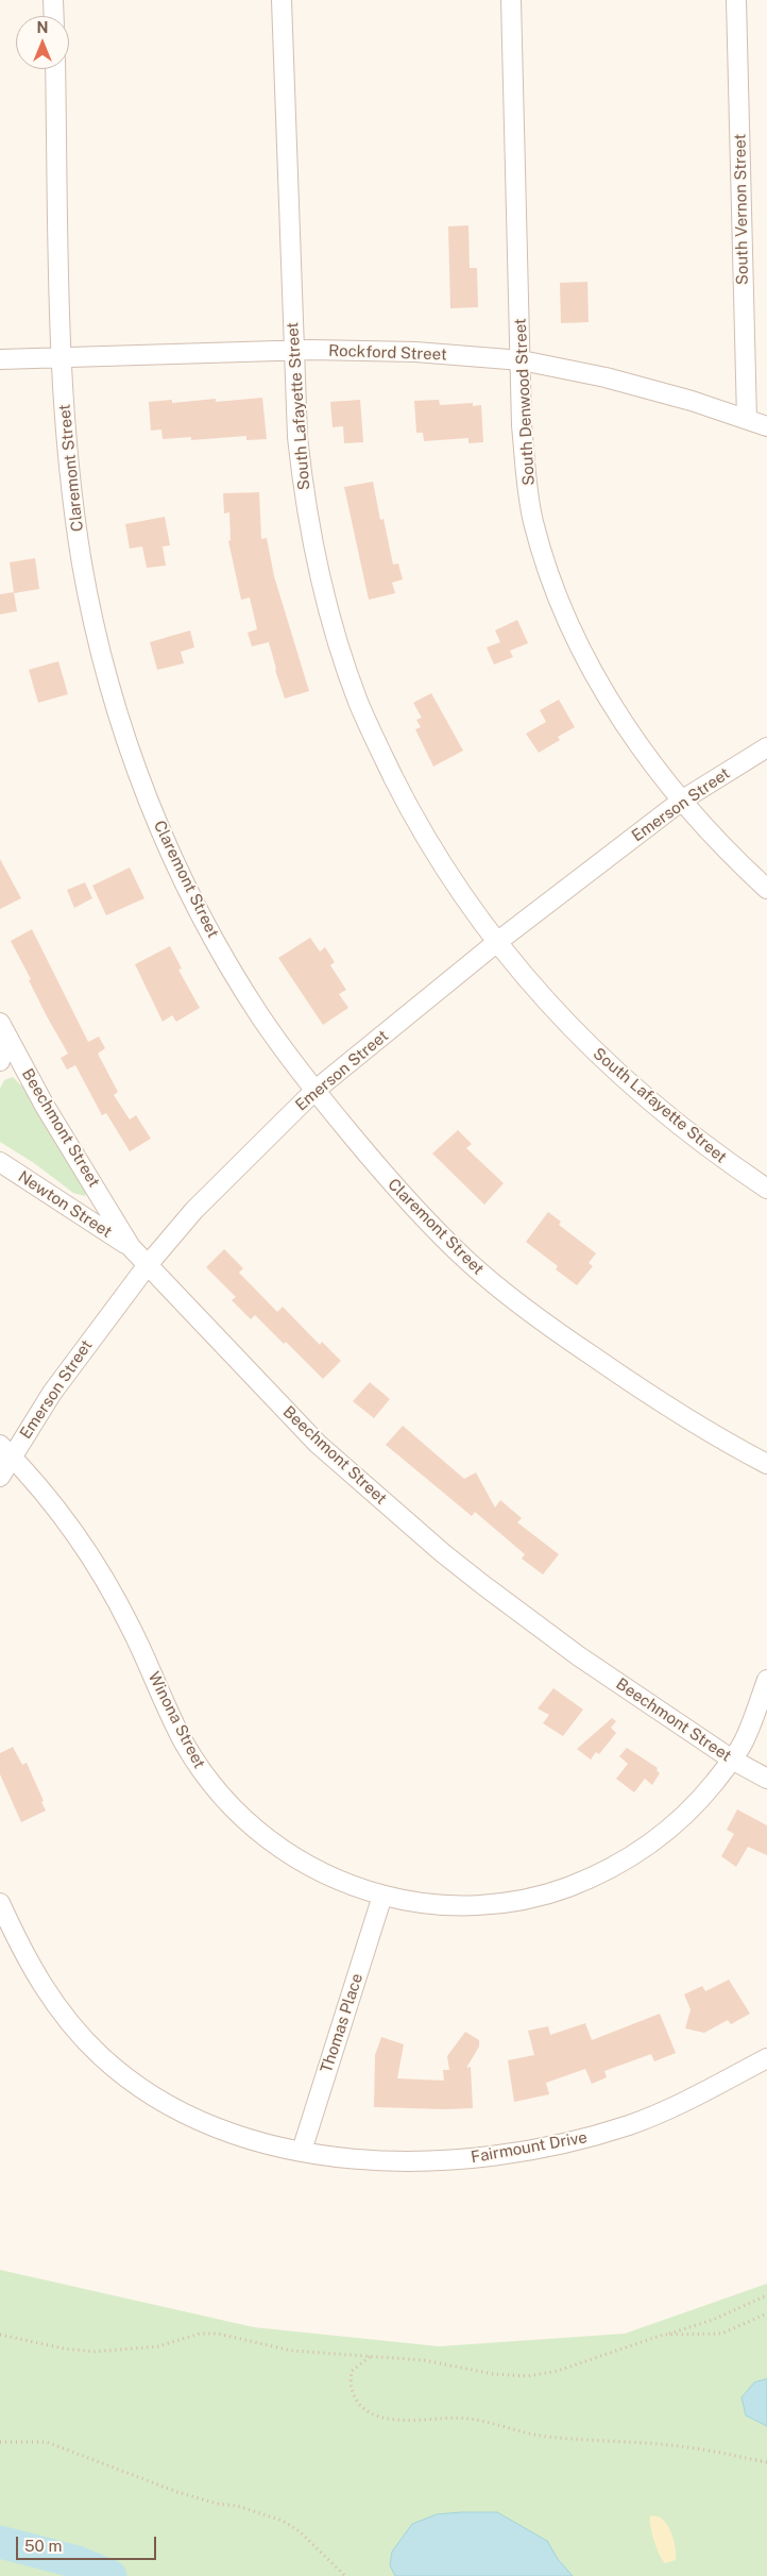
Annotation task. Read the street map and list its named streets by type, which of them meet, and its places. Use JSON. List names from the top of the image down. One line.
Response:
{"streets":{"street":["South Vernon Street","Rockford Street","South Denwood Street","South Lafayette Street","Claremont Street","Emerson Street","Beechmont Street","Newton Street","Winona Street","Thomas Place","Fairmount Drive"]},"crossings":[["South Vernon Street","Rockford Street"],["Rockford Street","South Denwood Street"],["Rockford Street","South Lafayette Street"],["Rockford Street","Claremont Street"],["South Denwood Street","Emerson Street"],["South Lafayette Street","Emerson Street"],["Claremont Street","Emerson Street"],["Emerson Street","Beechmont Street"],["Emerson Street","Winona Street"],["Beechmont Street","Newton Street"],["Beechmont Street","Winona Street"],["Winona Street","Thomas Place"],["Thomas Place","Fairmount Drive"]],"scale_bar":"50 m","north":"top"}
